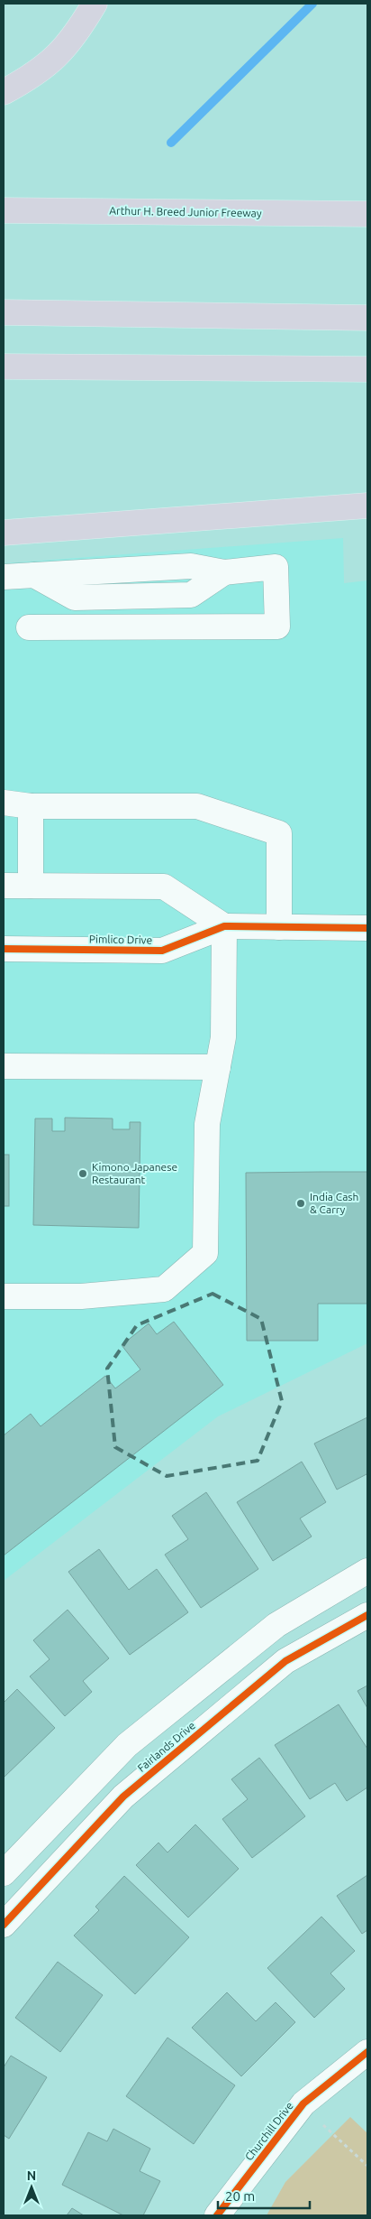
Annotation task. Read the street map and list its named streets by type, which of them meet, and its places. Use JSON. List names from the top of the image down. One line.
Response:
{"streets":{"highway":["Arthur H. Breed Junior Freeway"],"street":["Pimlico Drive","Fairlands Drive","Churchill Drive"]},"places":["Kimono Japanese Restaurant","India Cash & Carry"],"scale_bar":"20 m","north":"top"}
